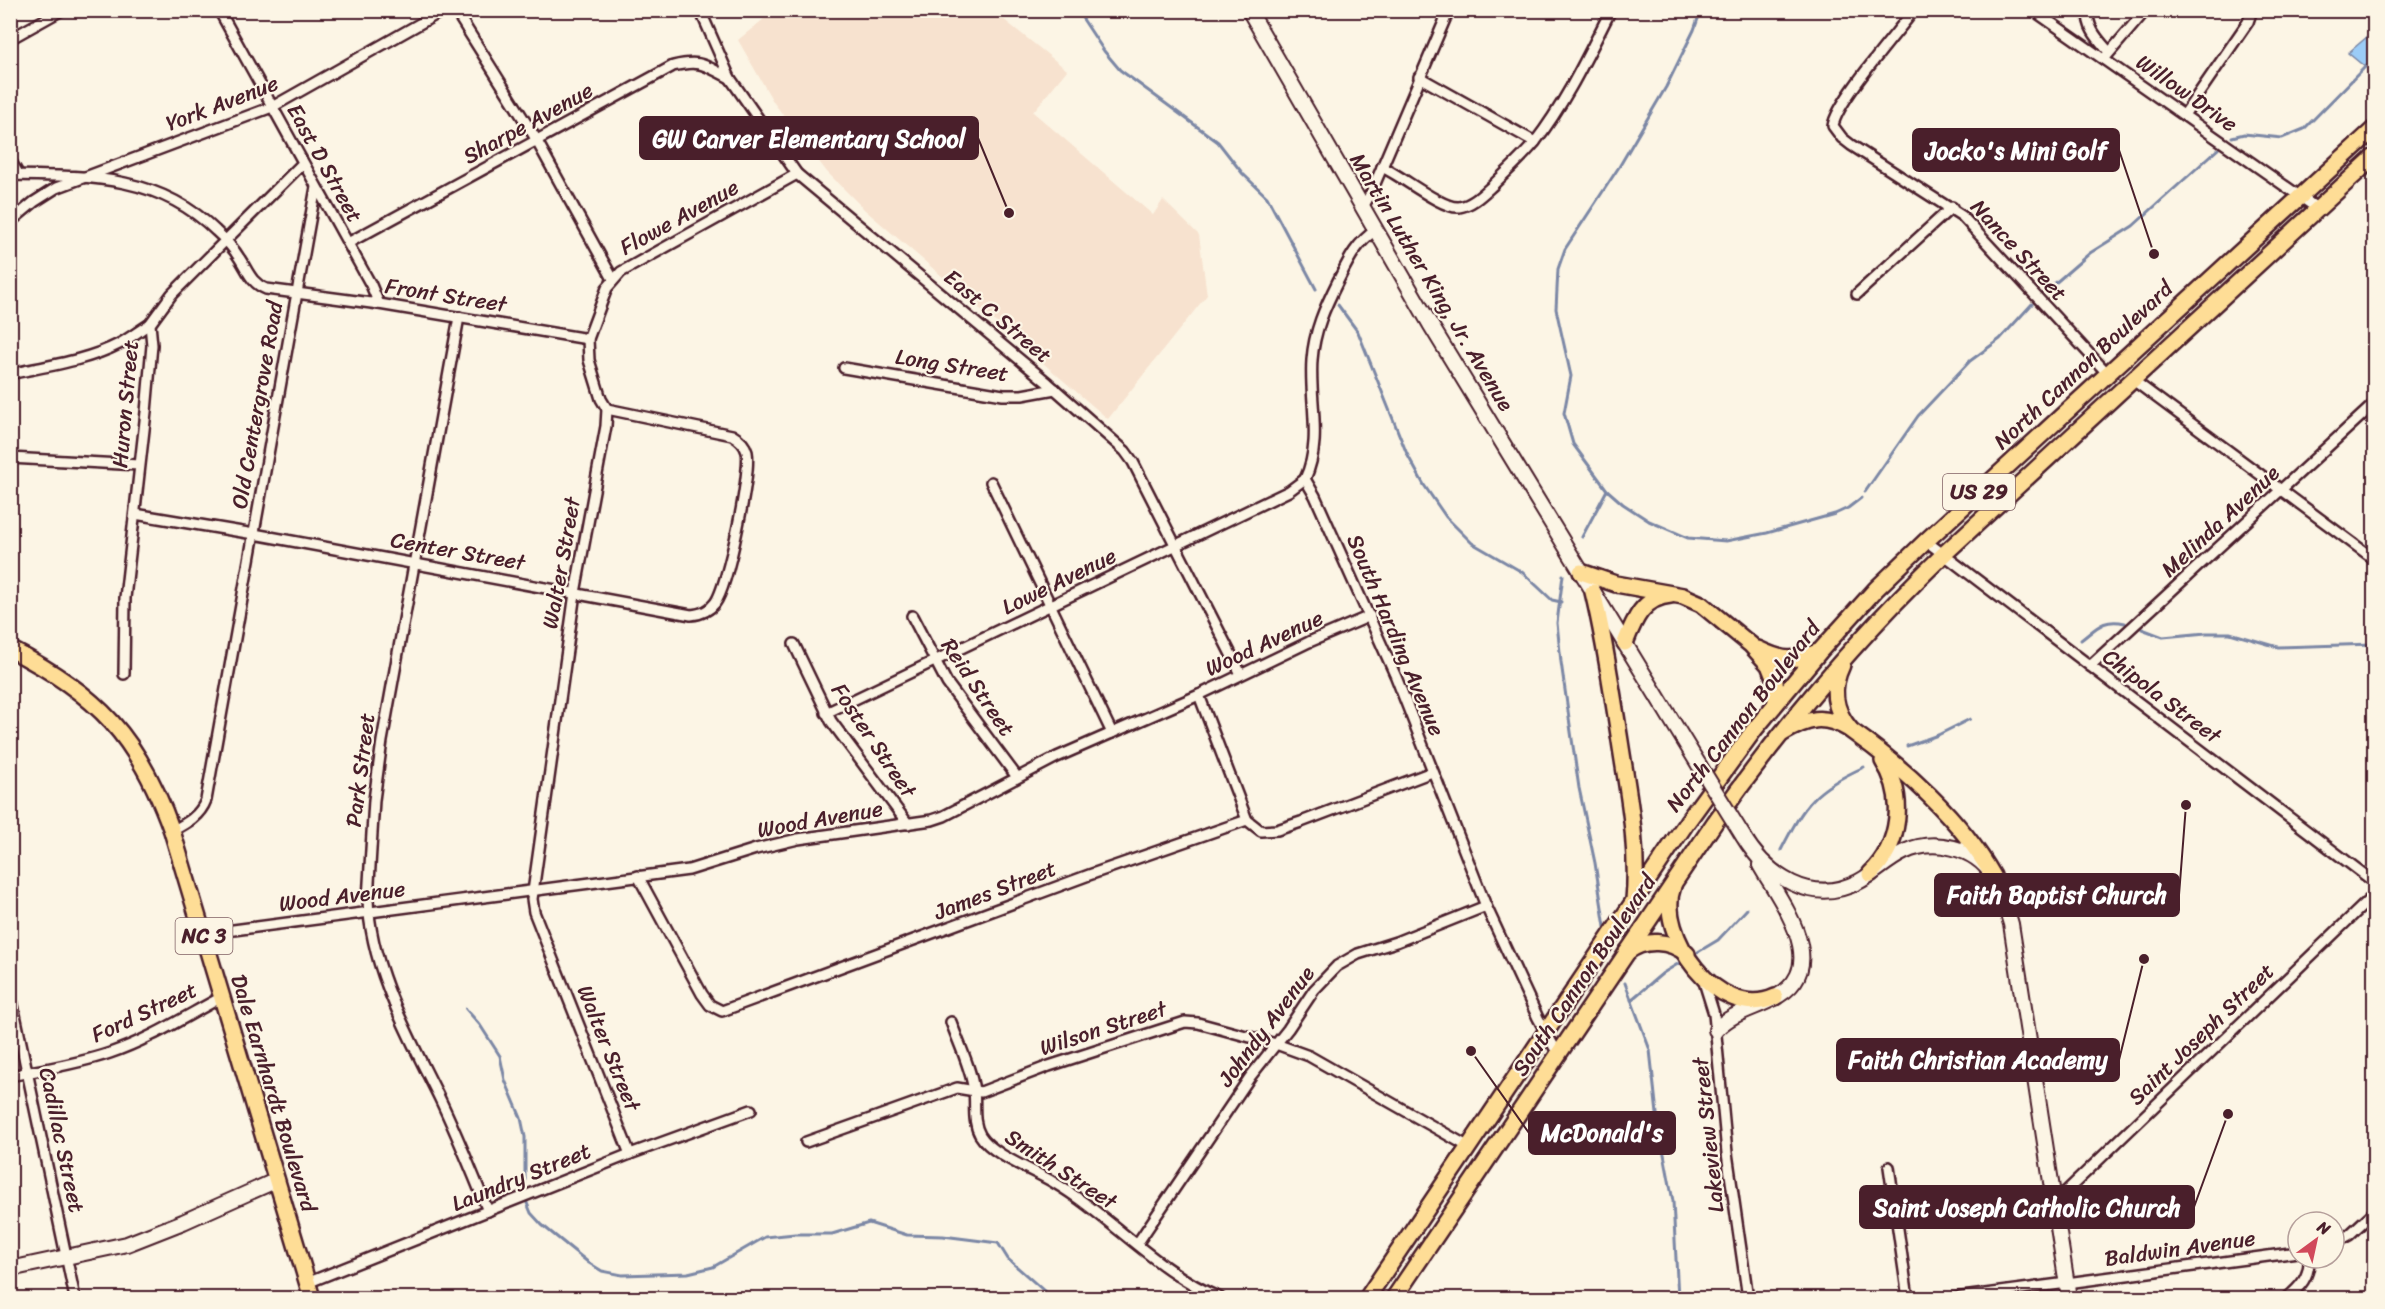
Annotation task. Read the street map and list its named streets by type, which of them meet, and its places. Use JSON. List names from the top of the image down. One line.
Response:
{"streets":{"main road":["Martin Luther King, Jr. Avenue","North Cannon Boulevard","US 29","NC 3","South Cannon Boulevard","Dale Earnhardt Boulevard"],"street":["Willow Drive","York Avenue","Sharpe Avenue","East D Street","Flowe Avenue","Nance Street","Front Street","East C Street","Long Street","Huron Street","Old Centergrove Road","Melinda Avenue","Center Street","Walter Street","Lowe Avenue","South Harding Avenue","Wood Avenue","Reid Street","Chipola Street","Foster Street","Park Street","James Street","Ford Street","Johndy Avenue","Wilson Street","Saint Joseph Street","Lakeview Street","Cadillac Street","Smith Street","Laundry Street","Baldwin Avenue"]},"crossings":[["Willow Drive","North Cannon Boulevard"],["York Avenue","East D Street"],["York Avenue","Old Centergrove Road"],["Sharpe Avenue","East D Street"],["Sharpe Avenue","East C Street"],["East D Street","Front Street"],["East D Street","Huron Street"],["Flowe Avenue","East C Street"],["Flowe Avenue","Walter Street"],["Nance Street","North Cannon Boulevard"],["Front Street","Old Centergrove Road"],["Front Street","Walter Street"],["Front Street","Park Street"],["East C Street","Long Street"],["East C Street","Lowe Avenue"],["East C Street","Wood Avenue"],["North Cannon Boulevard","Chipola Street"],["North Cannon Boulevard","South Cannon Boulevard"],["Huron Street","Old Centergrove Road"],["Huron Street","Center Street"],["Old Centergrove Road","Center Street"],["Old Centergrove Road","Dale Earnhardt Boulevard"],["Melinda Avenue","Chipola Street"],["Center Street","Walter Street"],["Center Street","Park Street"],["Walter Street","Wood Avenue"],["Walter Street","Laundry Street"],["Lowe Avenue","South Harding Avenue"],["Lowe Avenue","Reid Street"],["Lowe Avenue","Foster Street"],["South Harding Avenue","Wood Avenue"],["South Harding Avenue","South Cannon Boulevard"],["South Harding Avenue","Johndy Avenue"],["Wood Avenue","Reid Street"],["Wood Avenue","Foster Street"],["Wood Avenue","Park Street"],["Wood Avenue","James Street"],["Wood Avenue","Dale Earnhardt Boulevard"],["Park Street","Laundry Street"],["South Cannon Boulevard","Wilson Street"],["Ford Street","Dale Earnhardt Boulevard"],["Ford Street","Cadillac Street"],["Johndy Avenue","Wilson Street"],["Johndy Avenue","Smith Street"],["Wilson Street","Smith Street"],["Dale Earnhardt Boulevard","Laundry Street"]],"places":["GW Carver Elementary School","Jocko's Mini Golf","Faith Baptist Church","Faith Christian Academy","McDonald's","Saint Joseph Catholic Church"],"north":"top right"}
